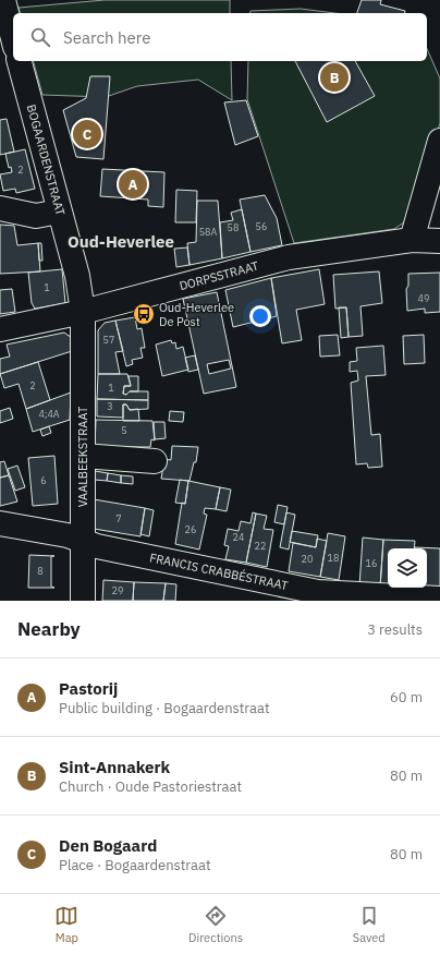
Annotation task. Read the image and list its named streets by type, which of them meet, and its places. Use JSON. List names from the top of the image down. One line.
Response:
{"streets":{"street":["BOGAARDENSTRAAT","DORPSSTRAAT","VAALBEEKSTRAAT","FRANCIS CRABBÉSTRAAT"]},"crossings":[["BOGAARDENSTRAAT","DORPSSTRAAT"],["BOGAARDENSTRAAT","VAALBEEKSTRAAT"],["DORPSSTRAAT","VAALBEEKSTRAAT"],["VAALBEEKSTRAAT","FRANCIS CRABBÉSTRAAT"]],"districts":["Oud-Heverlee"],"places":{"bus stop":["Oud-Heverlee De Post"]},"house_numbers":["2","56","58","58A","1","49","57","2","1","3","4;4A","5","6","7","26","24","22","18","20","16","8","29"],"page":{"search":"Search here","pins":["B","C","A"],"heading":["Nearby","3 results"],"list":[{"mark":"A","name":"Pastorij","note":"Public building · Bogaardenstraat","value":"60 m"},{"mark":"B","name":"Sint-Annakerk","note":"Church · Oude Pastoriestraat","value":"80 m"},{"mark":"C","name":"Den Bogaard","note":"Place · Bogaardenstraat","value":"80 m"}],"nav":["Map","Directions","Saved"]}}
